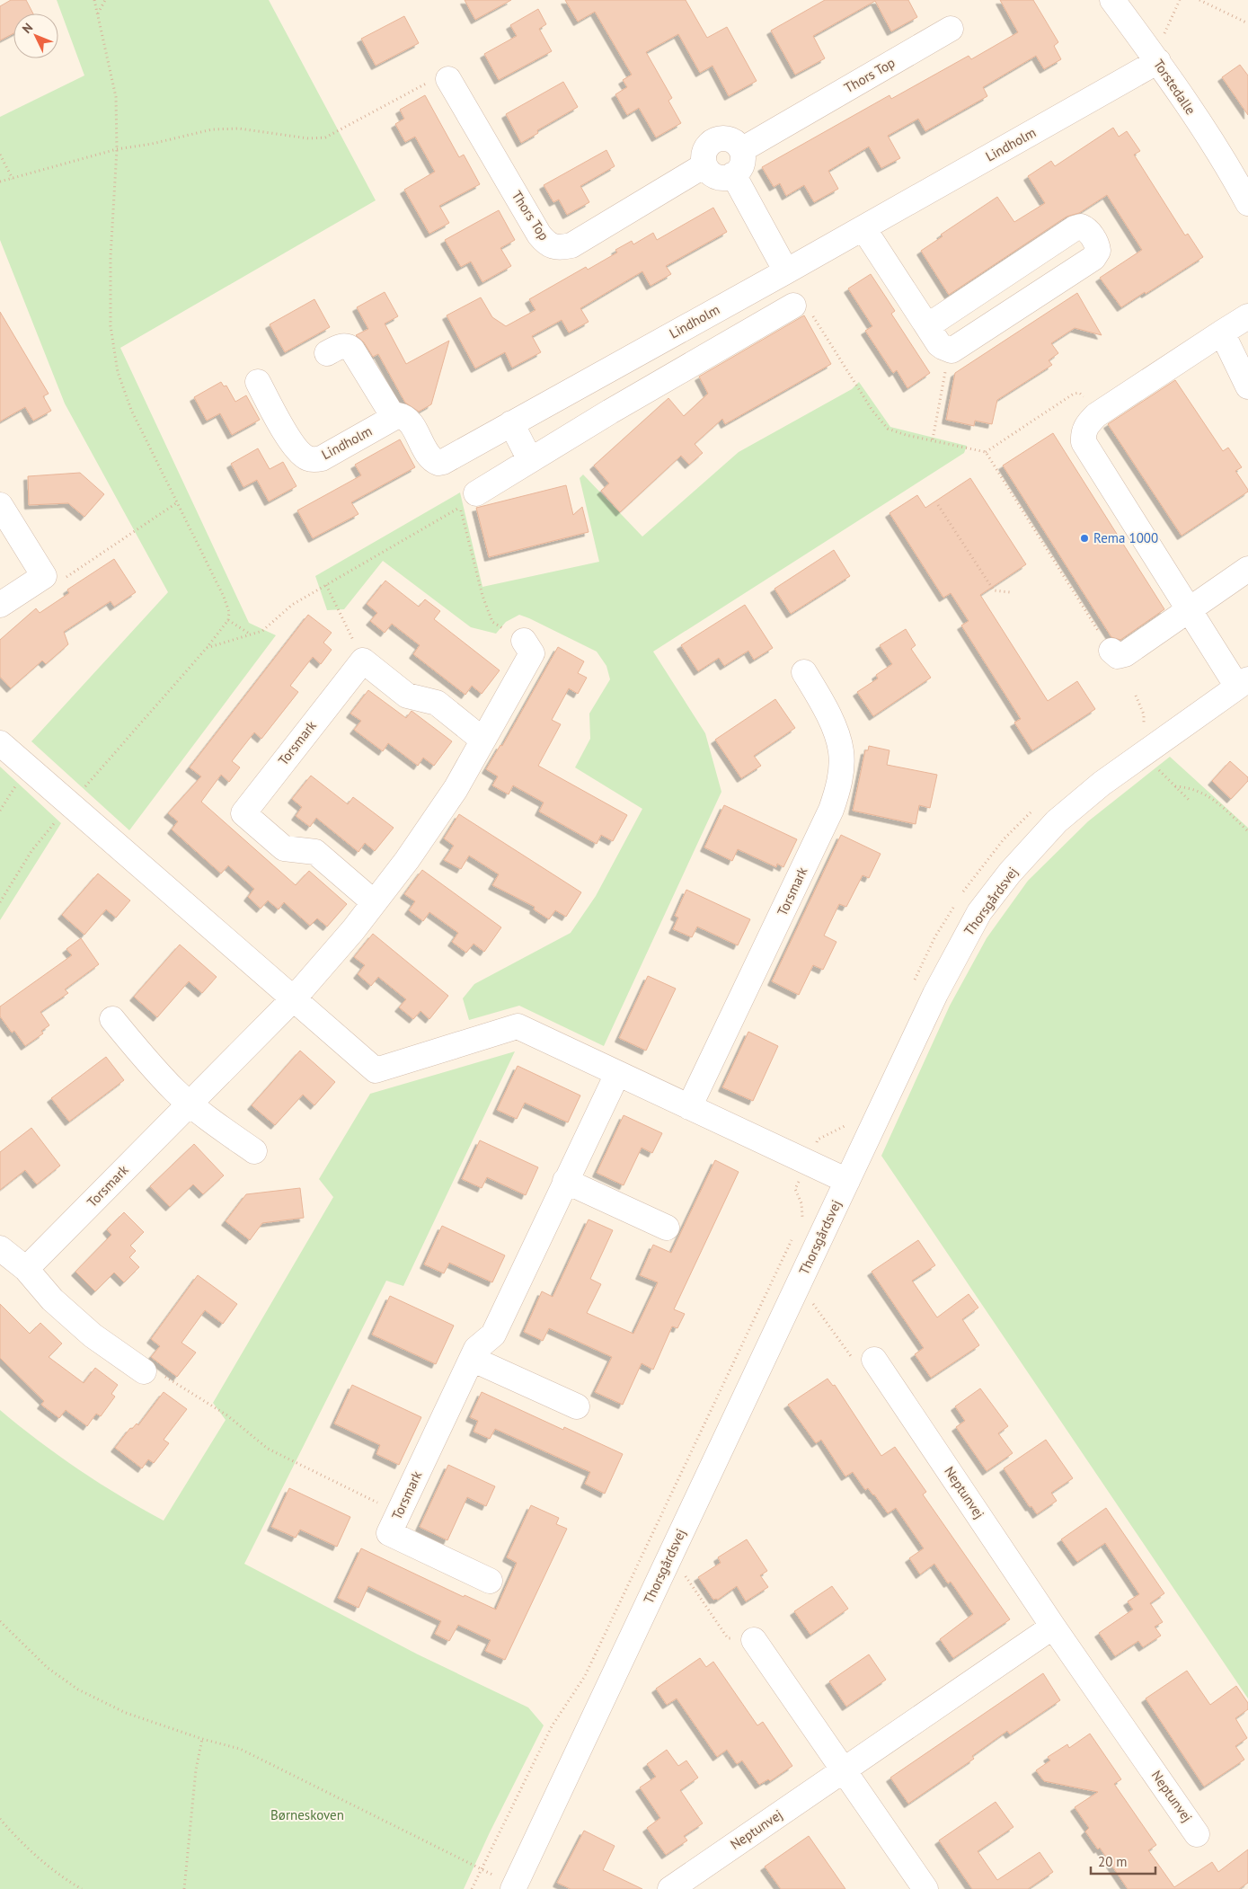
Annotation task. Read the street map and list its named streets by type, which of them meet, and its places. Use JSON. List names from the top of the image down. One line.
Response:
{"streets":{"street":["Thors Top","Torstedalle","Lindholm","Torsmark","Thorsgårdsvej","Neptunvej"]},"crossings":[["Torstedalle","Lindholm"]],"parks":["Børneskoven"],"places":["Rema 1000"],"scale_bar":"20 m","north":"top left"}
